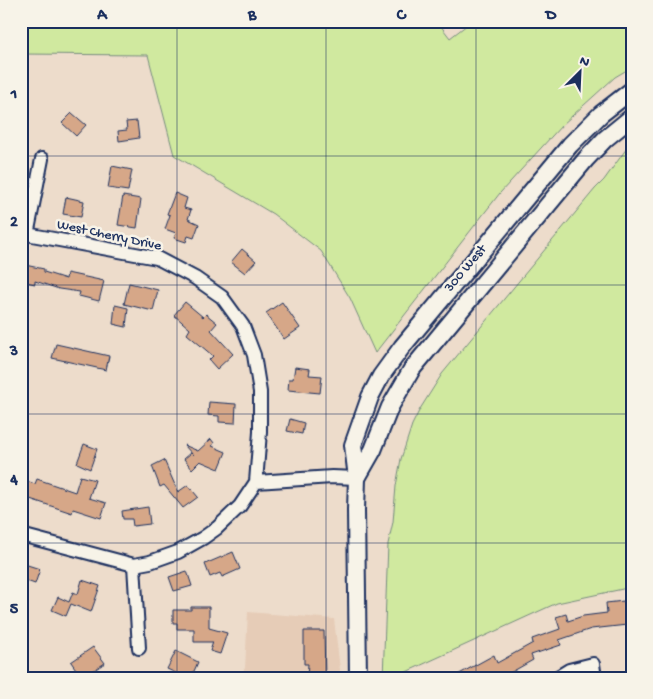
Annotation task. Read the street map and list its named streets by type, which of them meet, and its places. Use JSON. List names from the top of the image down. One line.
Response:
{"streets":{"main road":["300 West"],"street":["West Cherry Drive"]},"north":"top right","grid":{"columns":["A","B","C","D"],"rows":["1","2","3","4","5"]}}
